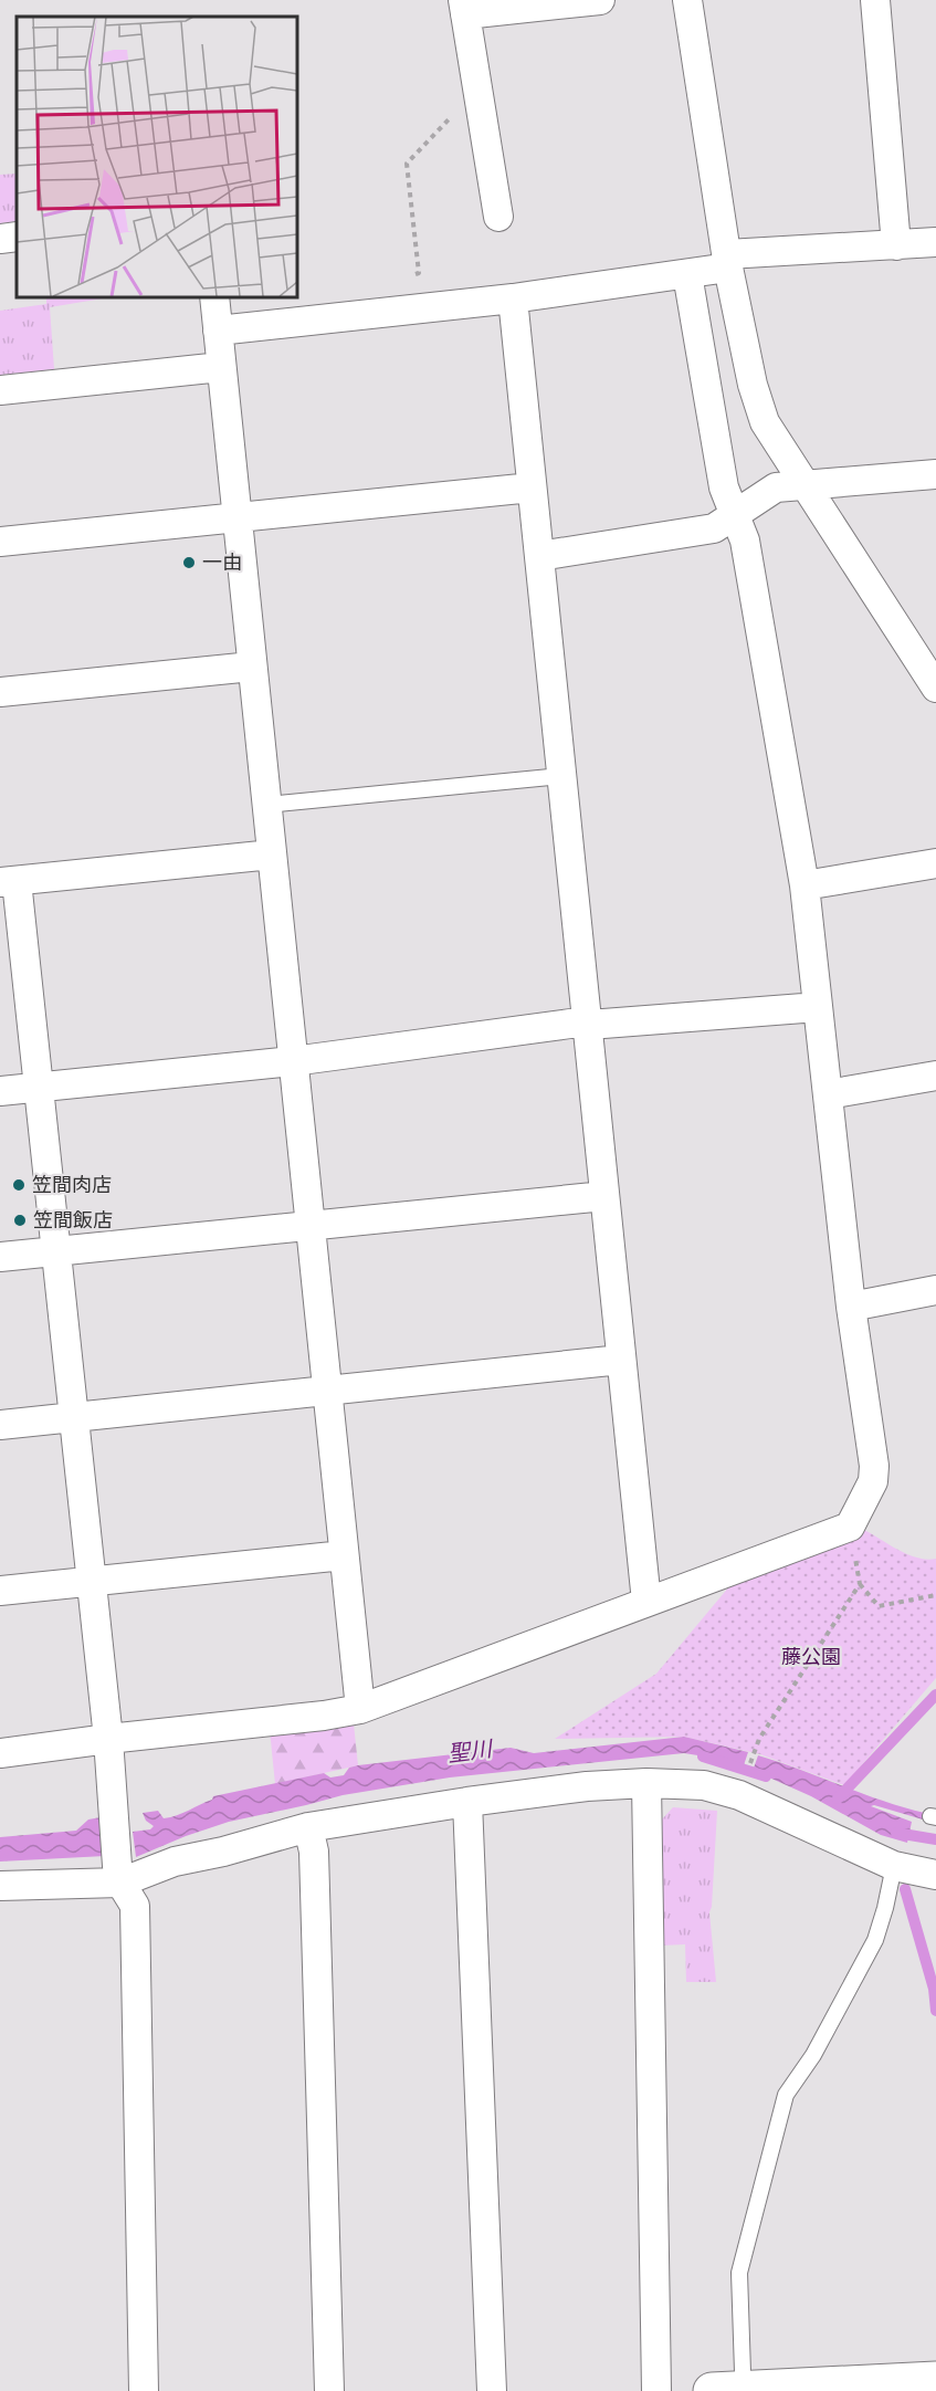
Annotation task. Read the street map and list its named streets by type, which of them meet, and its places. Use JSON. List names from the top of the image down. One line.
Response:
{"water":["聖川"],"parks":["藤公園"],"places":["一由","笠間肉店","笠間飯店"]}
